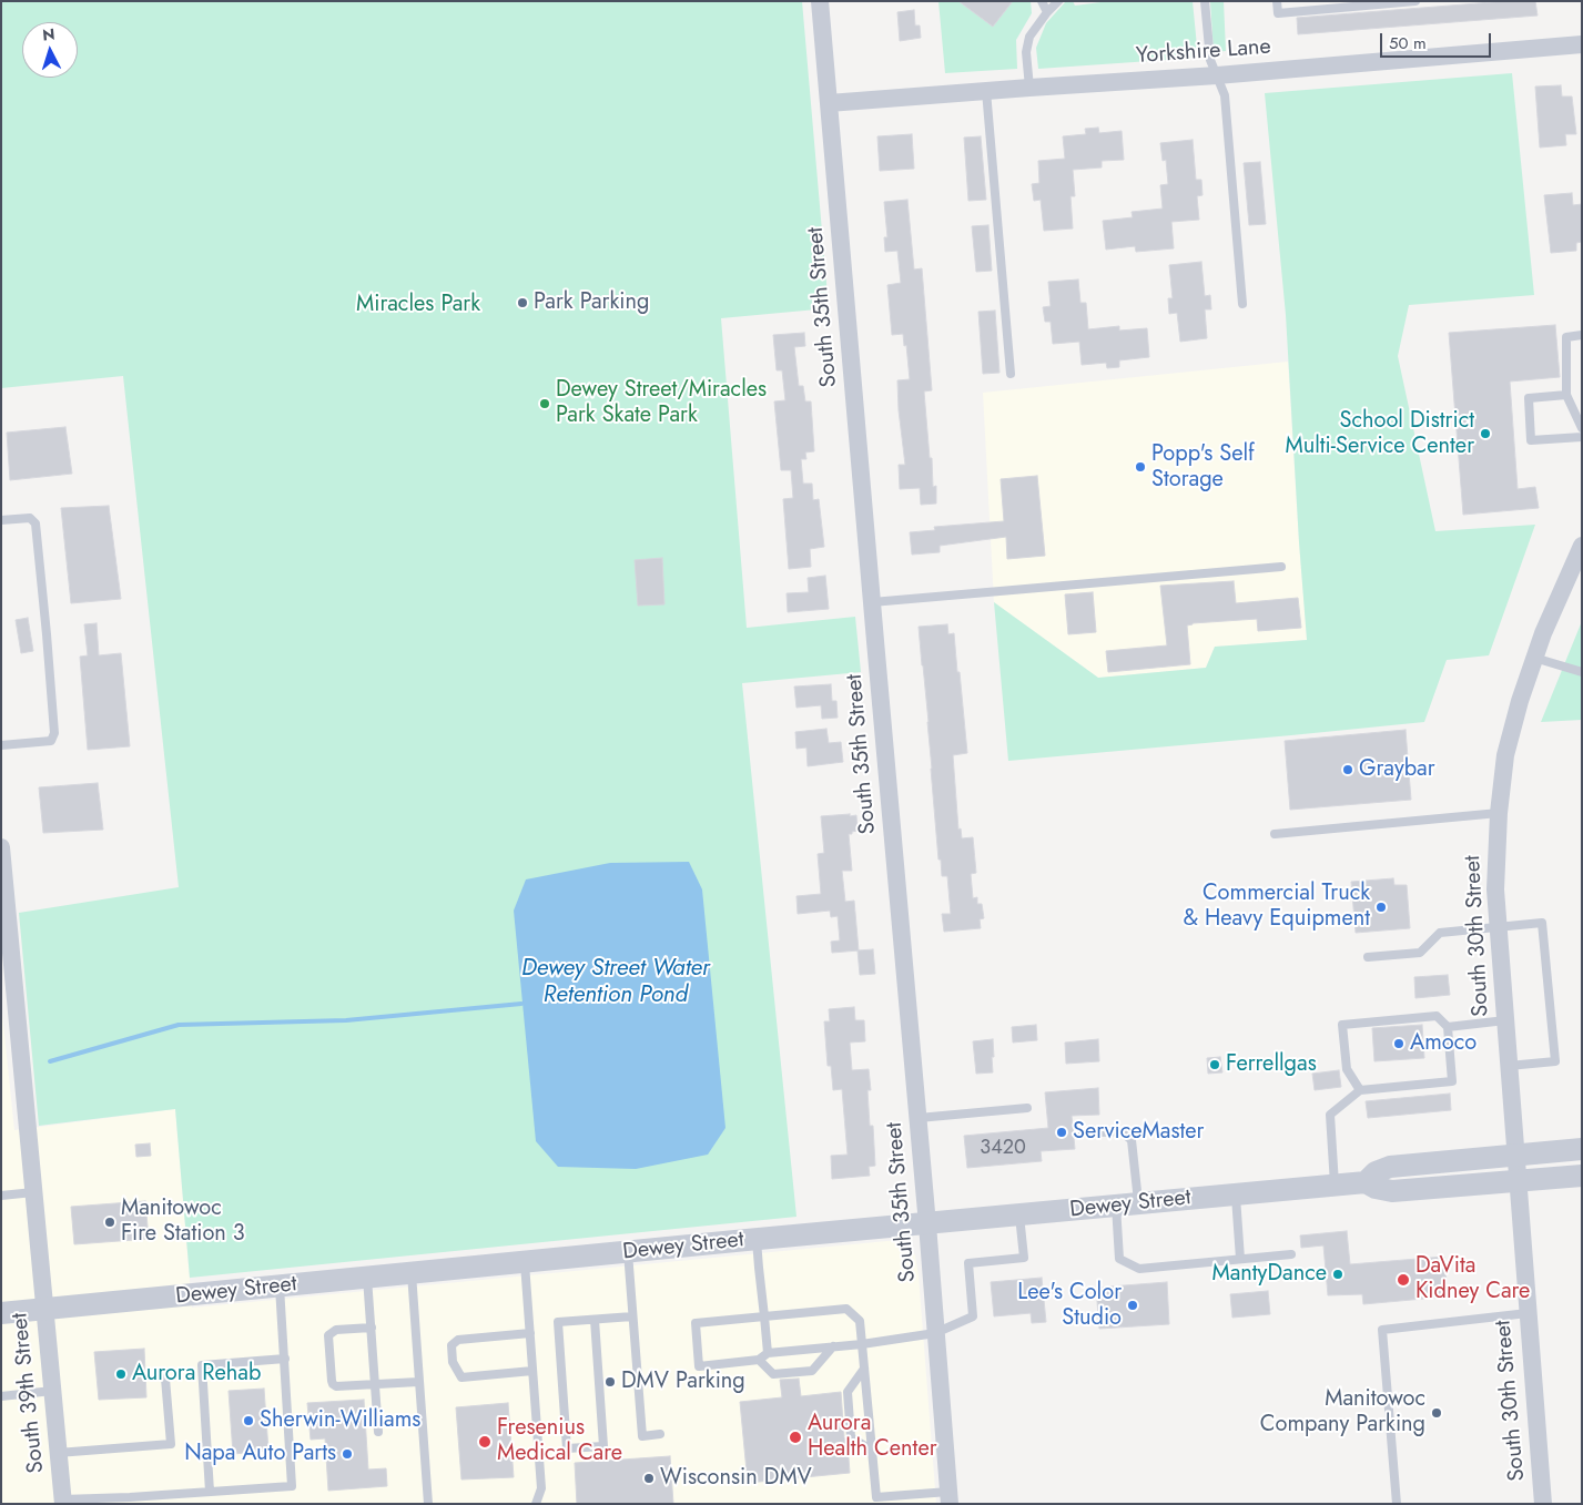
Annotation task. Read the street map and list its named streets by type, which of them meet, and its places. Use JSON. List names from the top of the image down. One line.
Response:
{"streets":{"street":["Yorkshire Lane","South 35th Street","South 30th Street","Dewey Street","South 39th Street"]},"crossings":[["Yorkshire Lane","South 35th Street"],["South 35th Street","Dewey Street"],["South 30th Street","Dewey Street"],["Dewey Street","South 39th Street"]],"water":["Dewey Street Water Retention Pond"],"parks":["Miracles Park"],"places":["Park Parking","Dewey Street/Miracles Park Skate Park","School District Multi-Service Center","Popp's Self Storage","Graybar","Commercial Truck & Heavy Equipment","Amoco","Ferrellgas","ServiceMaster","Manitowoc Fire Station 3","MantyDance","DaVita Kidney Care","Lee's Color Studio","Aurora Rehab","DMV Parking","Manitowoc Company Parking","Sherwin-Williams","Aurora Health Center","Fresenius Medical Care","Napa Auto Parts","Wisconsin DMV"],"house_numbers":["3420"],"scale_bar":"50 m","north":"top"}
